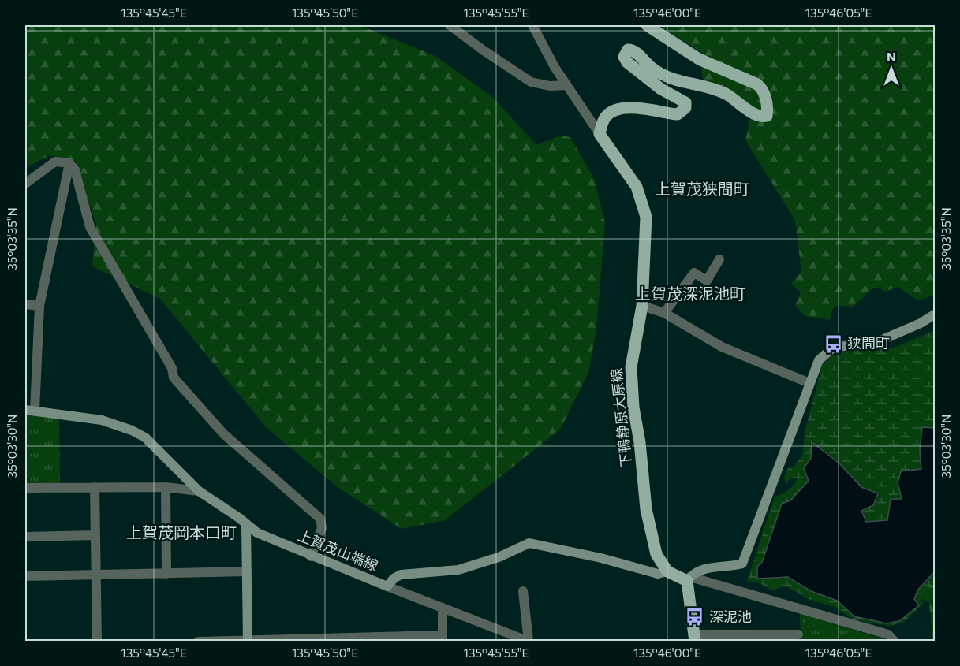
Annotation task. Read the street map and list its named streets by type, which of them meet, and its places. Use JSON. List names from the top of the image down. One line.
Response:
{"streets":{"main road":["下鴨静原大原線","上賀茂山端線"]},"crossings":[["下鴨静原大原線","上賀茂山端線"]],"districts":["上賀茂狭間町","上賀茂深泥池町","上賀茂岡本口町"],"places":{"bus stop":["狭間町","深泥池"]},"north":"top","coordinates":["135°45'45\"E","135°45'50\"E","135°45'55\"E","135°46'00\"E","135°46'05\"E","35°03'35\"N","35°03'30\"N"]}
